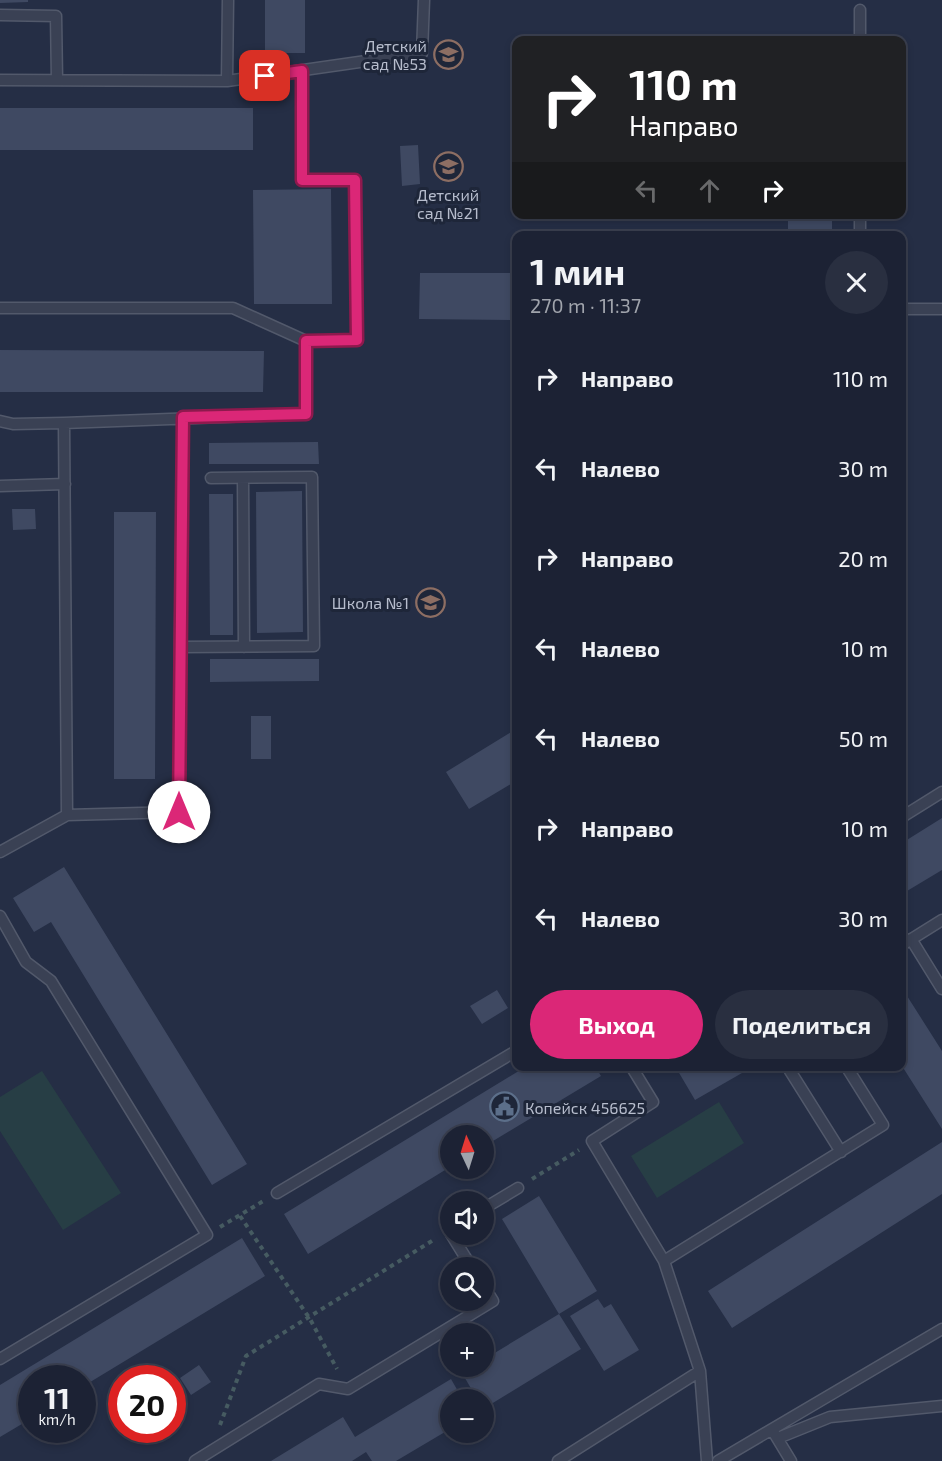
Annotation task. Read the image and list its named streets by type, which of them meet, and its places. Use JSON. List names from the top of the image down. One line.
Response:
{"places":{"school or university":["Детский сад №53","Детский сад №21","Школа №1"],"public building":["Копейск 456625"]},"north":"top","page":{"turn":["110 m","Направо"],"heading":["1 мин","270 m · 11:37"],"list":[{"name":"Направо","value":"110 m"},{"name":"Налево","value":"30 m"},{"name":"Направо","value":"20 m"},{"name":"Налево","value":"10 m"},{"name":"Налево","value":"50 m"},{"name":"Направо","value":"10 m"},{"name":"Налево","value":"30 m"}],"buttons":["Выход","Поделиться"],"map_buttons":["+","−"],"speed":"11 km/h","limit":"20"}}
